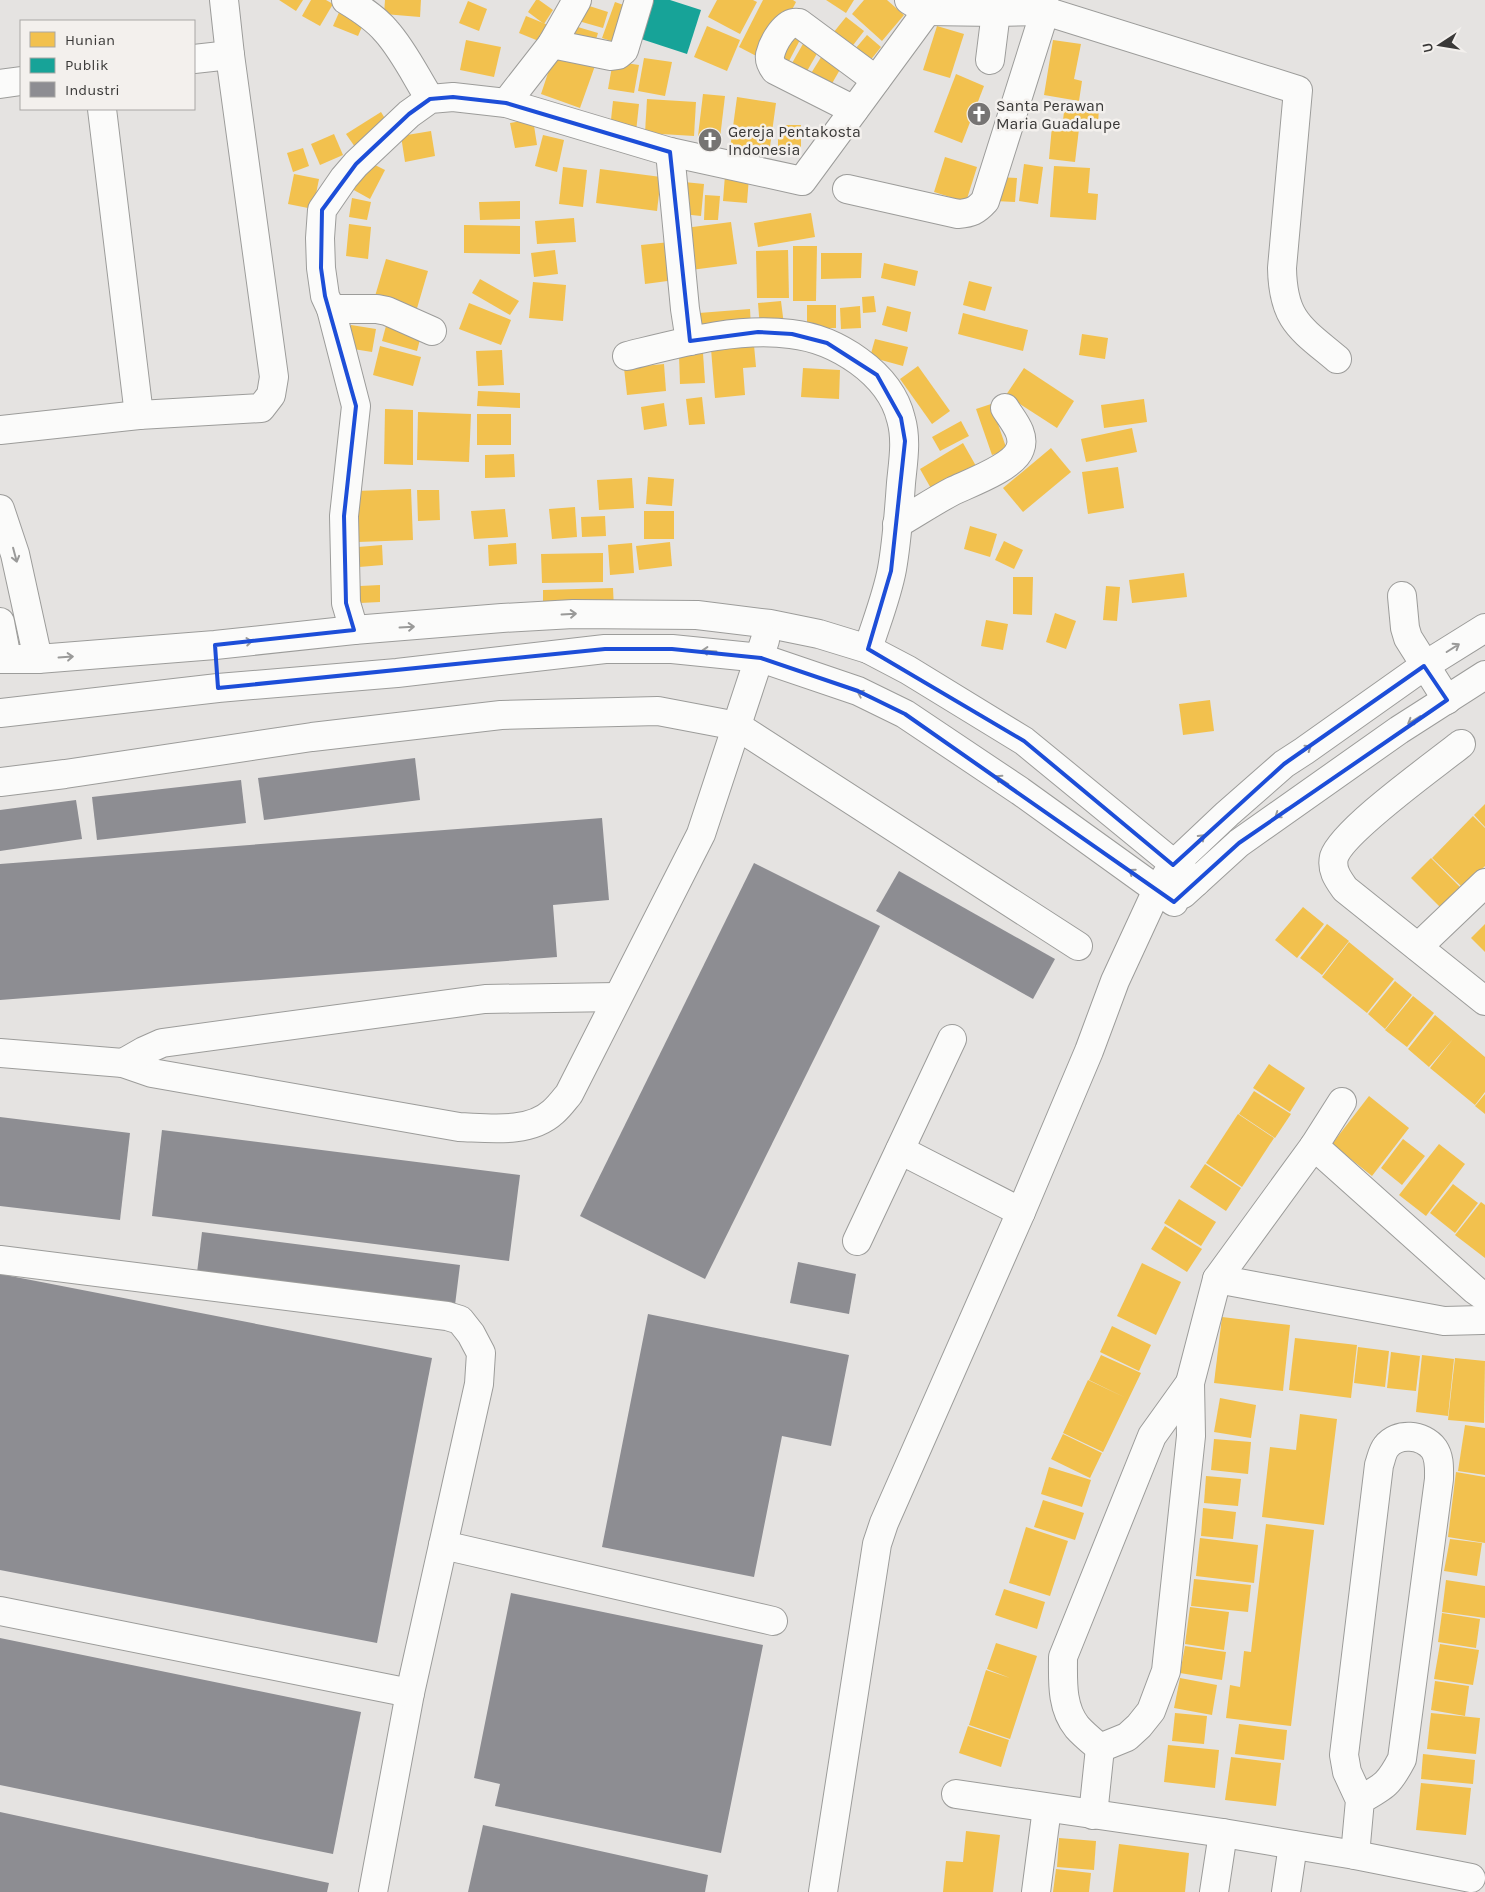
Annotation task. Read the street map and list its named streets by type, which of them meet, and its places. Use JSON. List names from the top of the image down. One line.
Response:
{"places":{"church":["Santa Perawan Maria Guadalupe","Gereja Pentakosta Indonesia"]},"legend":["Hunian","Publik","Industri"],"north":"left"}
